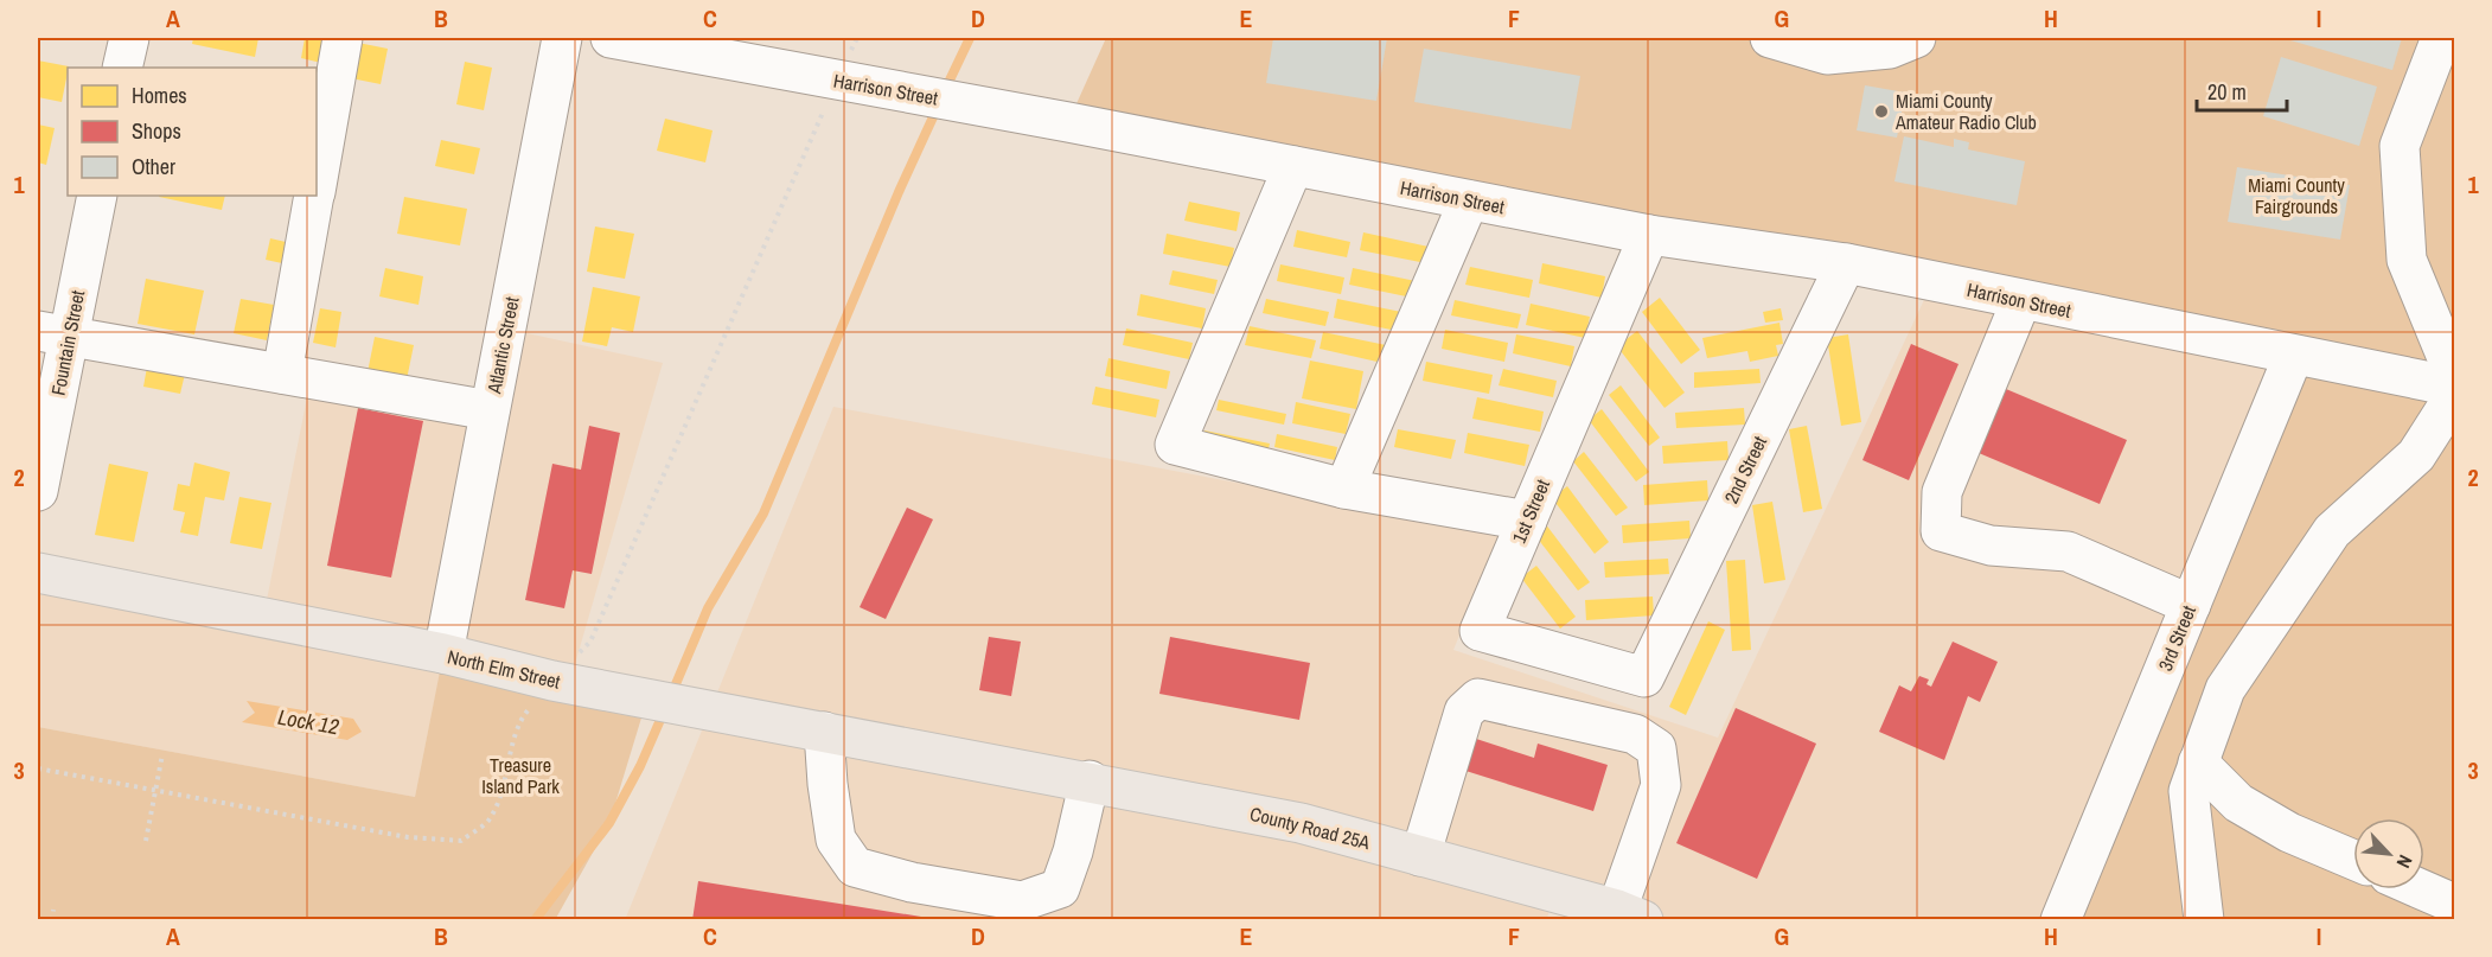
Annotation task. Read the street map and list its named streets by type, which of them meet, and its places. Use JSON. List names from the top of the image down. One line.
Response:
{"streets":{"main road":["North Elm Street","County Road 25A"],"street":["Harrison Street","Fountain Street","Atlantic Street","2nd Street","1st Street","3rd Street"]},"crossings":[["Harrison Street","2nd Street"],["Harrison Street","1st Street"],["Harrison Street","3rd Street"],["Atlantic Street","North Elm Street"],["2nd Street","1st Street"],["North Elm Street","County Road 25A"]],"water":["Lock 12"],"parks":["Miami County Fairgrounds","Treasure Island Park"],"places":["Miami County Amateur Radio Club"],"legend":["Homes","Shops","Other"],"scale_bar":"20 m","north":"bottom right","grid":{"columns":["A","B","C","D","E","F","G","H","I"],"rows":["1","2","3"]}}
